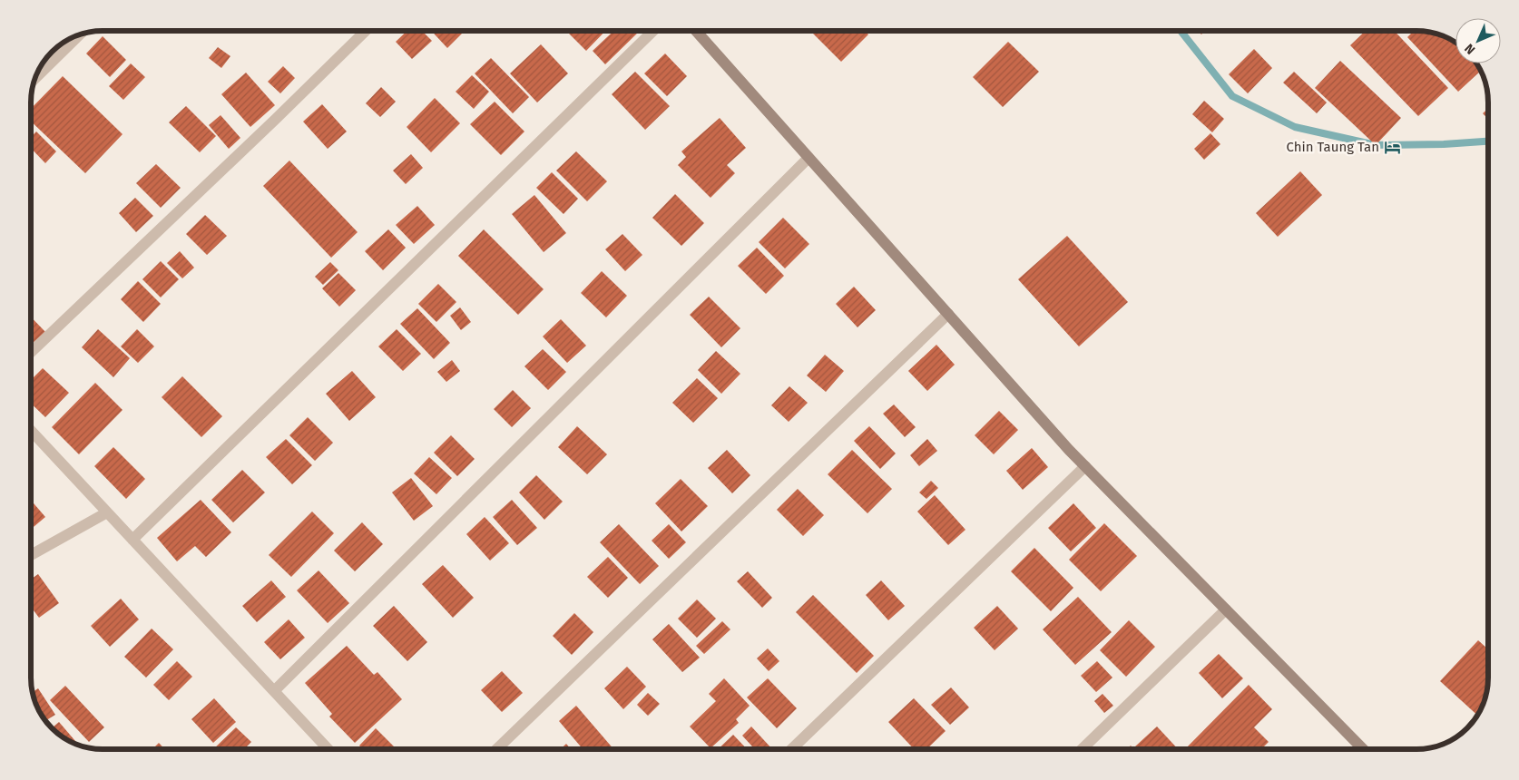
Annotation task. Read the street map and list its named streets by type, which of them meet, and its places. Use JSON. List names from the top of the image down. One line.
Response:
{"places":{"hotel":["Chin Taung Tan"]},"north":"bottom left"}
